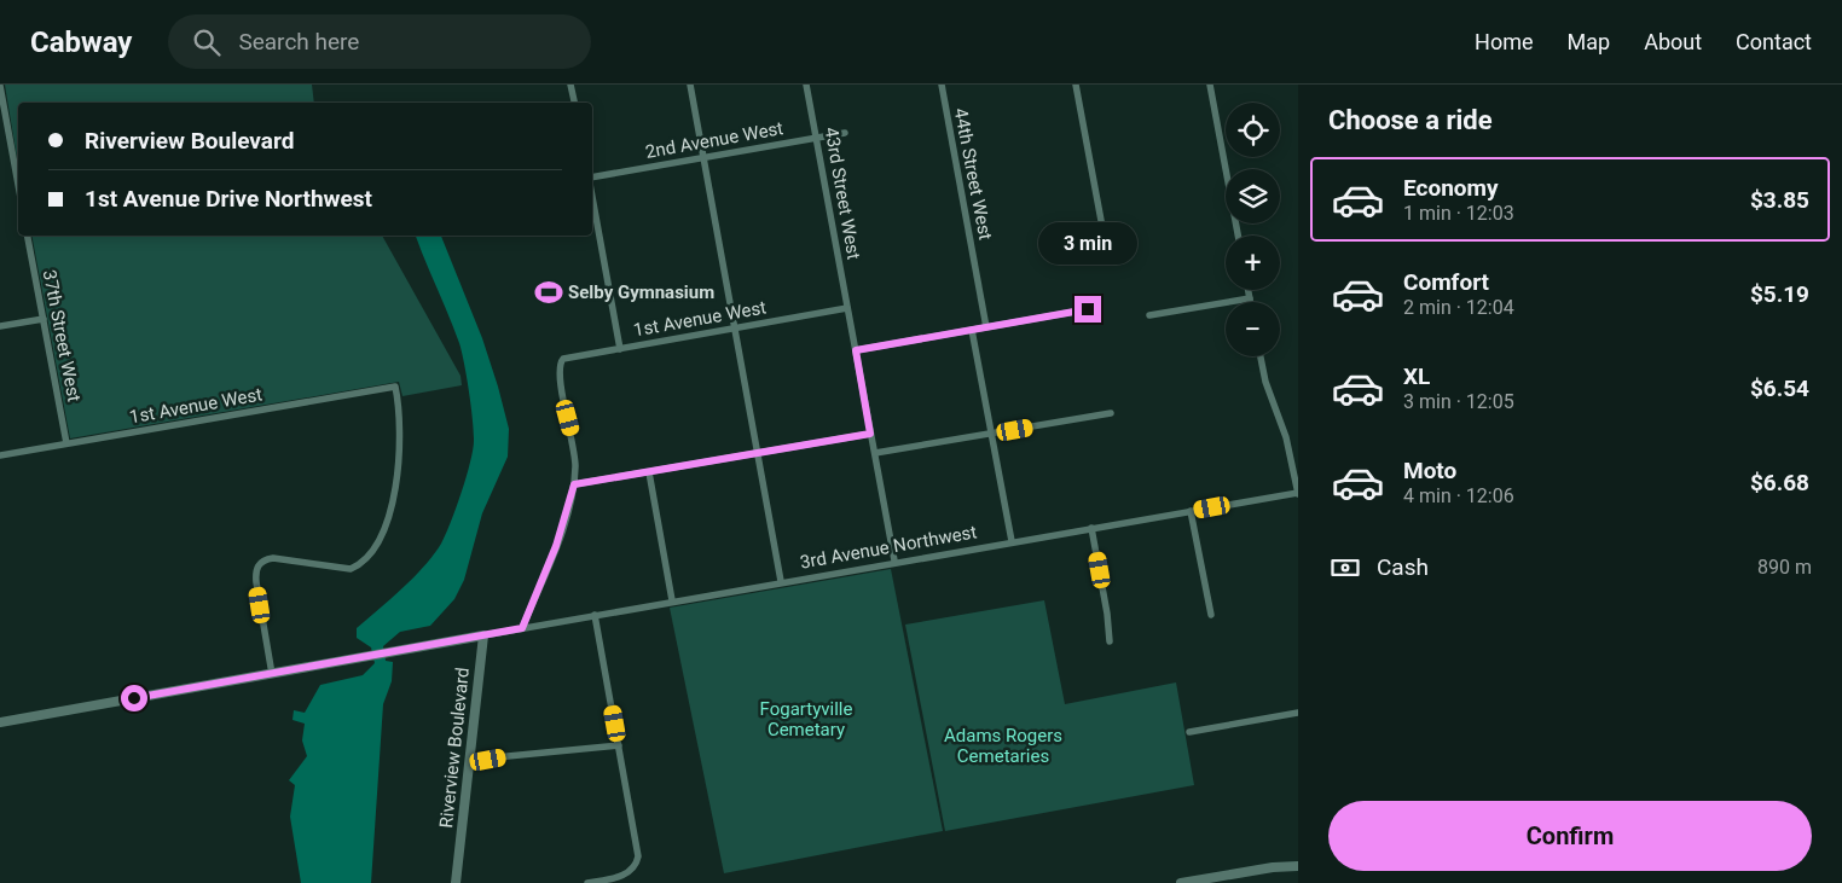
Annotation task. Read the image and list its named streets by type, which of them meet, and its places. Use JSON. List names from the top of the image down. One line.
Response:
{"streets":{"street":["2nd Avenue West","44th Street West","43rd Street West","1st Avenue West","37th Street West","3rd Avenue Northwest","Riverview Boulevard"]},"crossings":[["2nd Avenue West","43rd Street West"],["43rd Street West","1st Avenue West"],["43rd Street West","3rd Avenue Northwest"],["1st Avenue West","37th Street West"],["1st Avenue West","Riverview Boulevard"],["3rd Avenue Northwest","Riverview Boulevard"]],"parks":["Fogartyville Cemetary","Adams Rogers Cemetaries"],"places":{"sports":["Selby Gymnasium"]},"page":{"header":"Cabway","search":"Search here","nav":["Home","Map","About","Contact"],"heading":"Choose a ride","map_buttons":["+","−"],"banner":["Riverview Boulevard","1st Avenue Drive Northwest"],"list":[{"name":"Economy","note":"1 min · 12:03","value":"$3.85"},{"name":"Comfort","note":"2 min · 12:04","value":"$5.19"},{"name":"XL","note":"3 min · 12:05","value":"$6.54"},{"name":"Moto","note":"4 min · 12:06","value":"$6.68"}],"bubble":"3 min","pay":["Cash","890 m"],"buttons":"Confirm"}}
